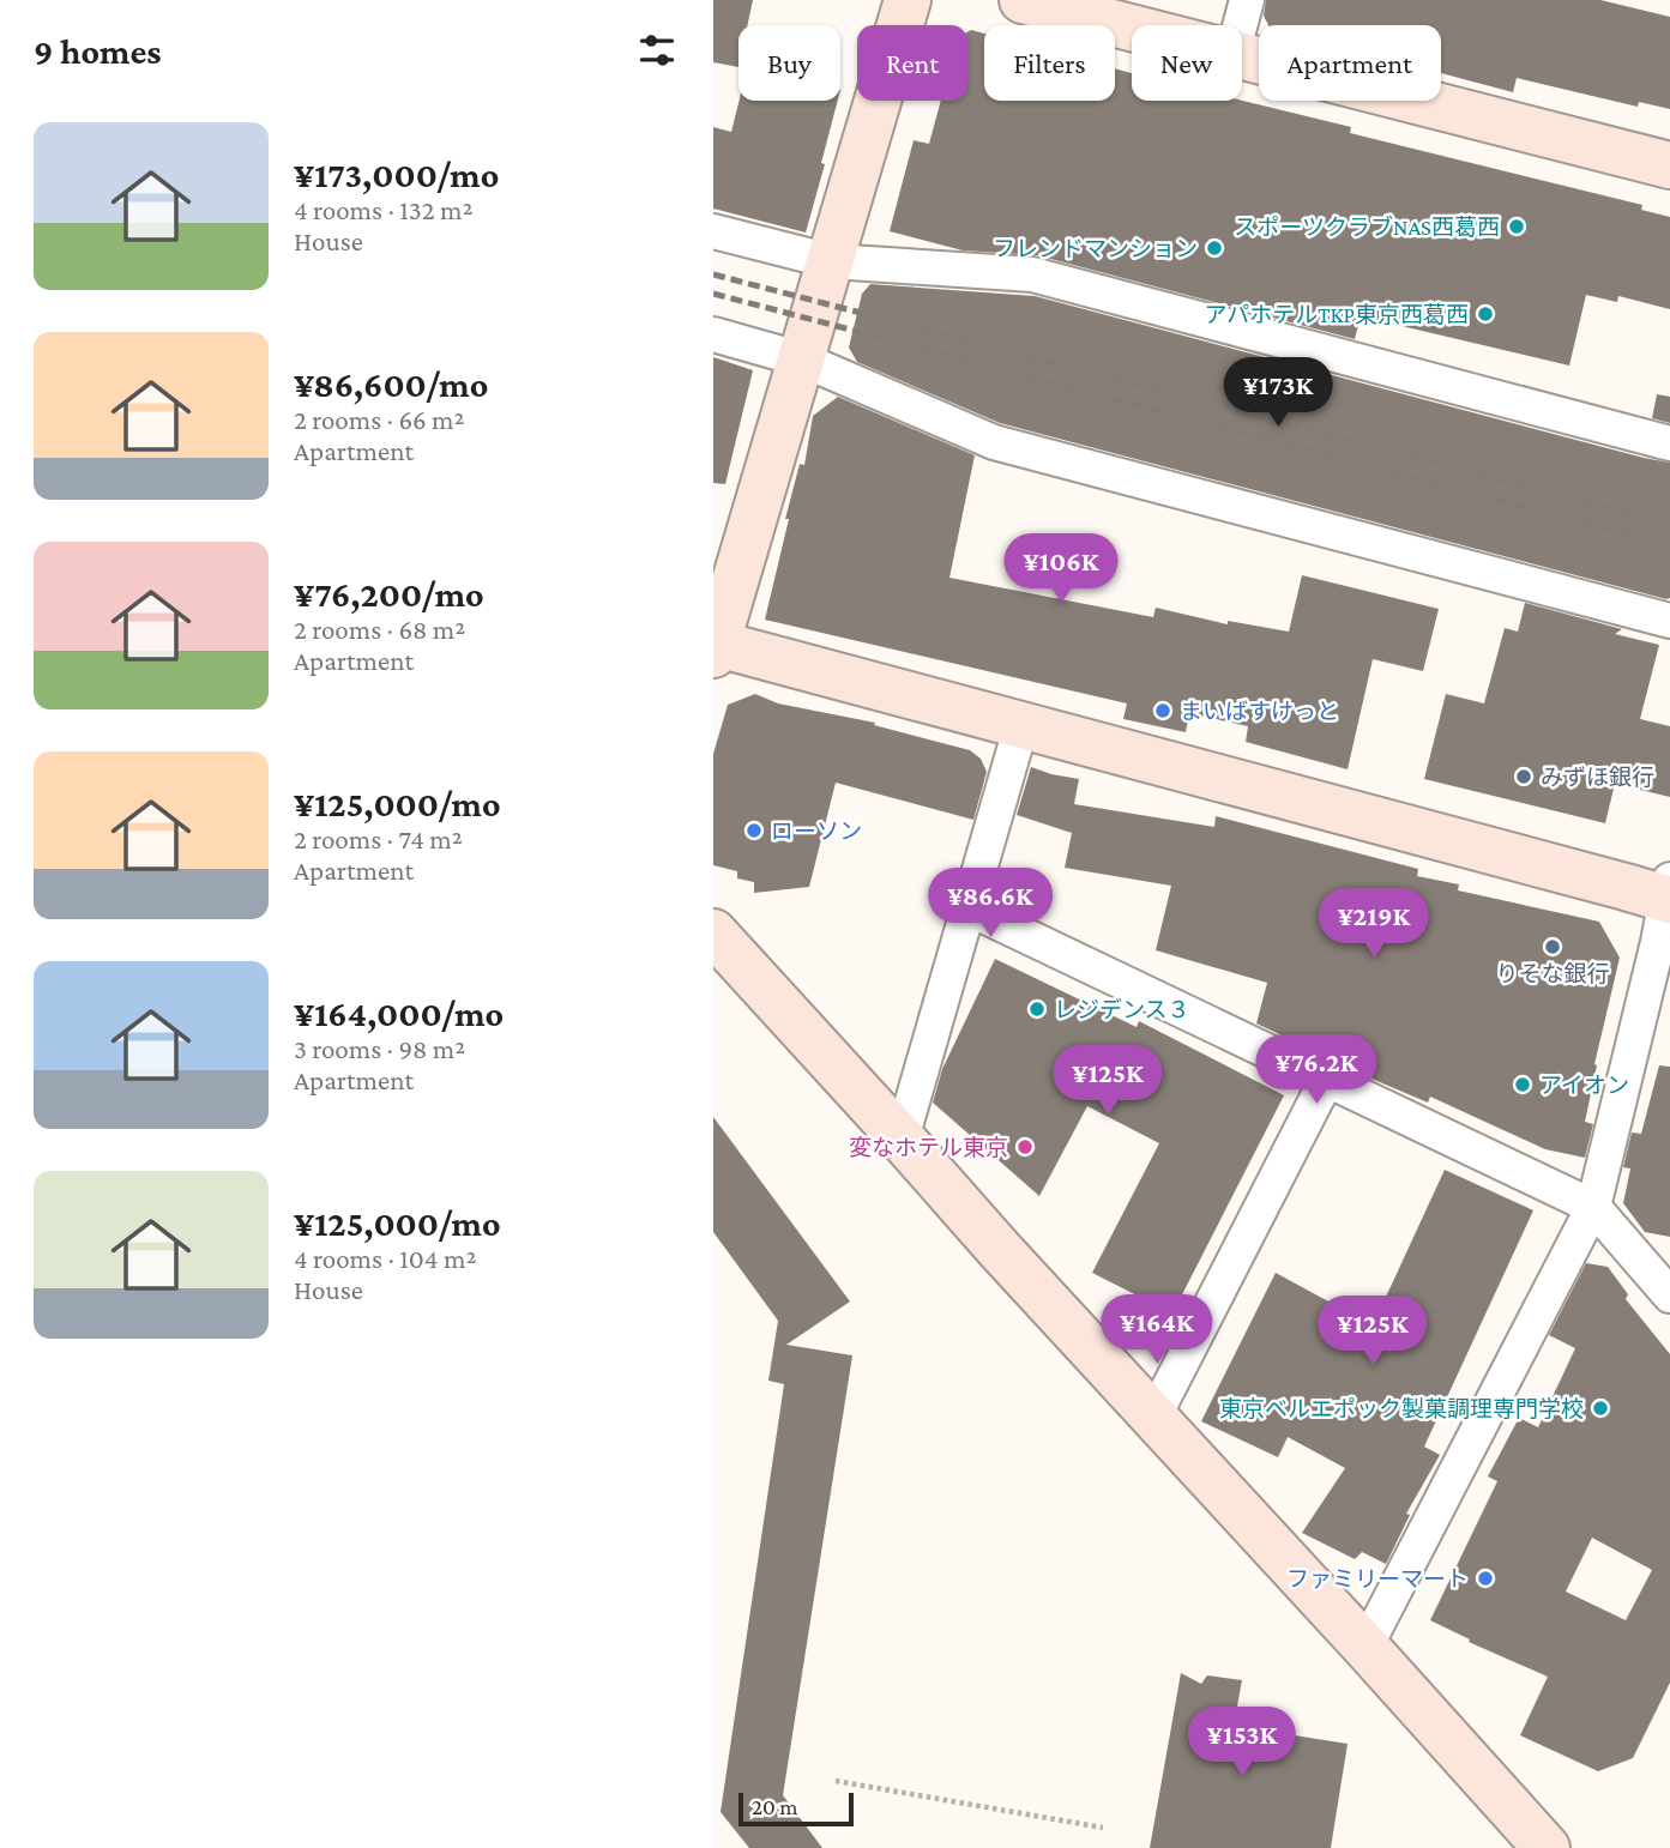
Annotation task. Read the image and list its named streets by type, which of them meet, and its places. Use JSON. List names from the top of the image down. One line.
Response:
{"places":["スポーツクラブNAS西葛西","フレンドマンション","アパホテルTKP東京西葛西","まいばすけっと","みずほ銀行","ローソン","りそな銀行","レジデンス３","アイオン","変なホテル東京","東京ベルエポック製菓調理専門学校","ファミリーマート"],"scale_bar":"20 m","page":{"heading":"9 homes","chip":["Buy","Rent","Filters","New","Apartment"],"list":[{"name":"¥173,000/mo","note":"4 rooms · 132 m² · House"},{"name":"¥86,600/mo","note":"2 rooms · 66 m² · Apartment"},{"name":"¥76,200/mo","note":"2 rooms · 68 m² · Apartment"},{"name":"¥125,000/mo","note":"2 rooms · 74 m² · Apartment"},{"name":"¥164,000/mo","note":"3 rooms · 98 m² · Apartment"},{"name":"¥125,000/mo","note":"4 rooms · 104 m² · House"}],"price":["¥173K","¥106K","¥86.6K","¥219K","¥76.2K","¥125K","¥164K","¥125K","¥153K"],"scale":"20 m"}}
